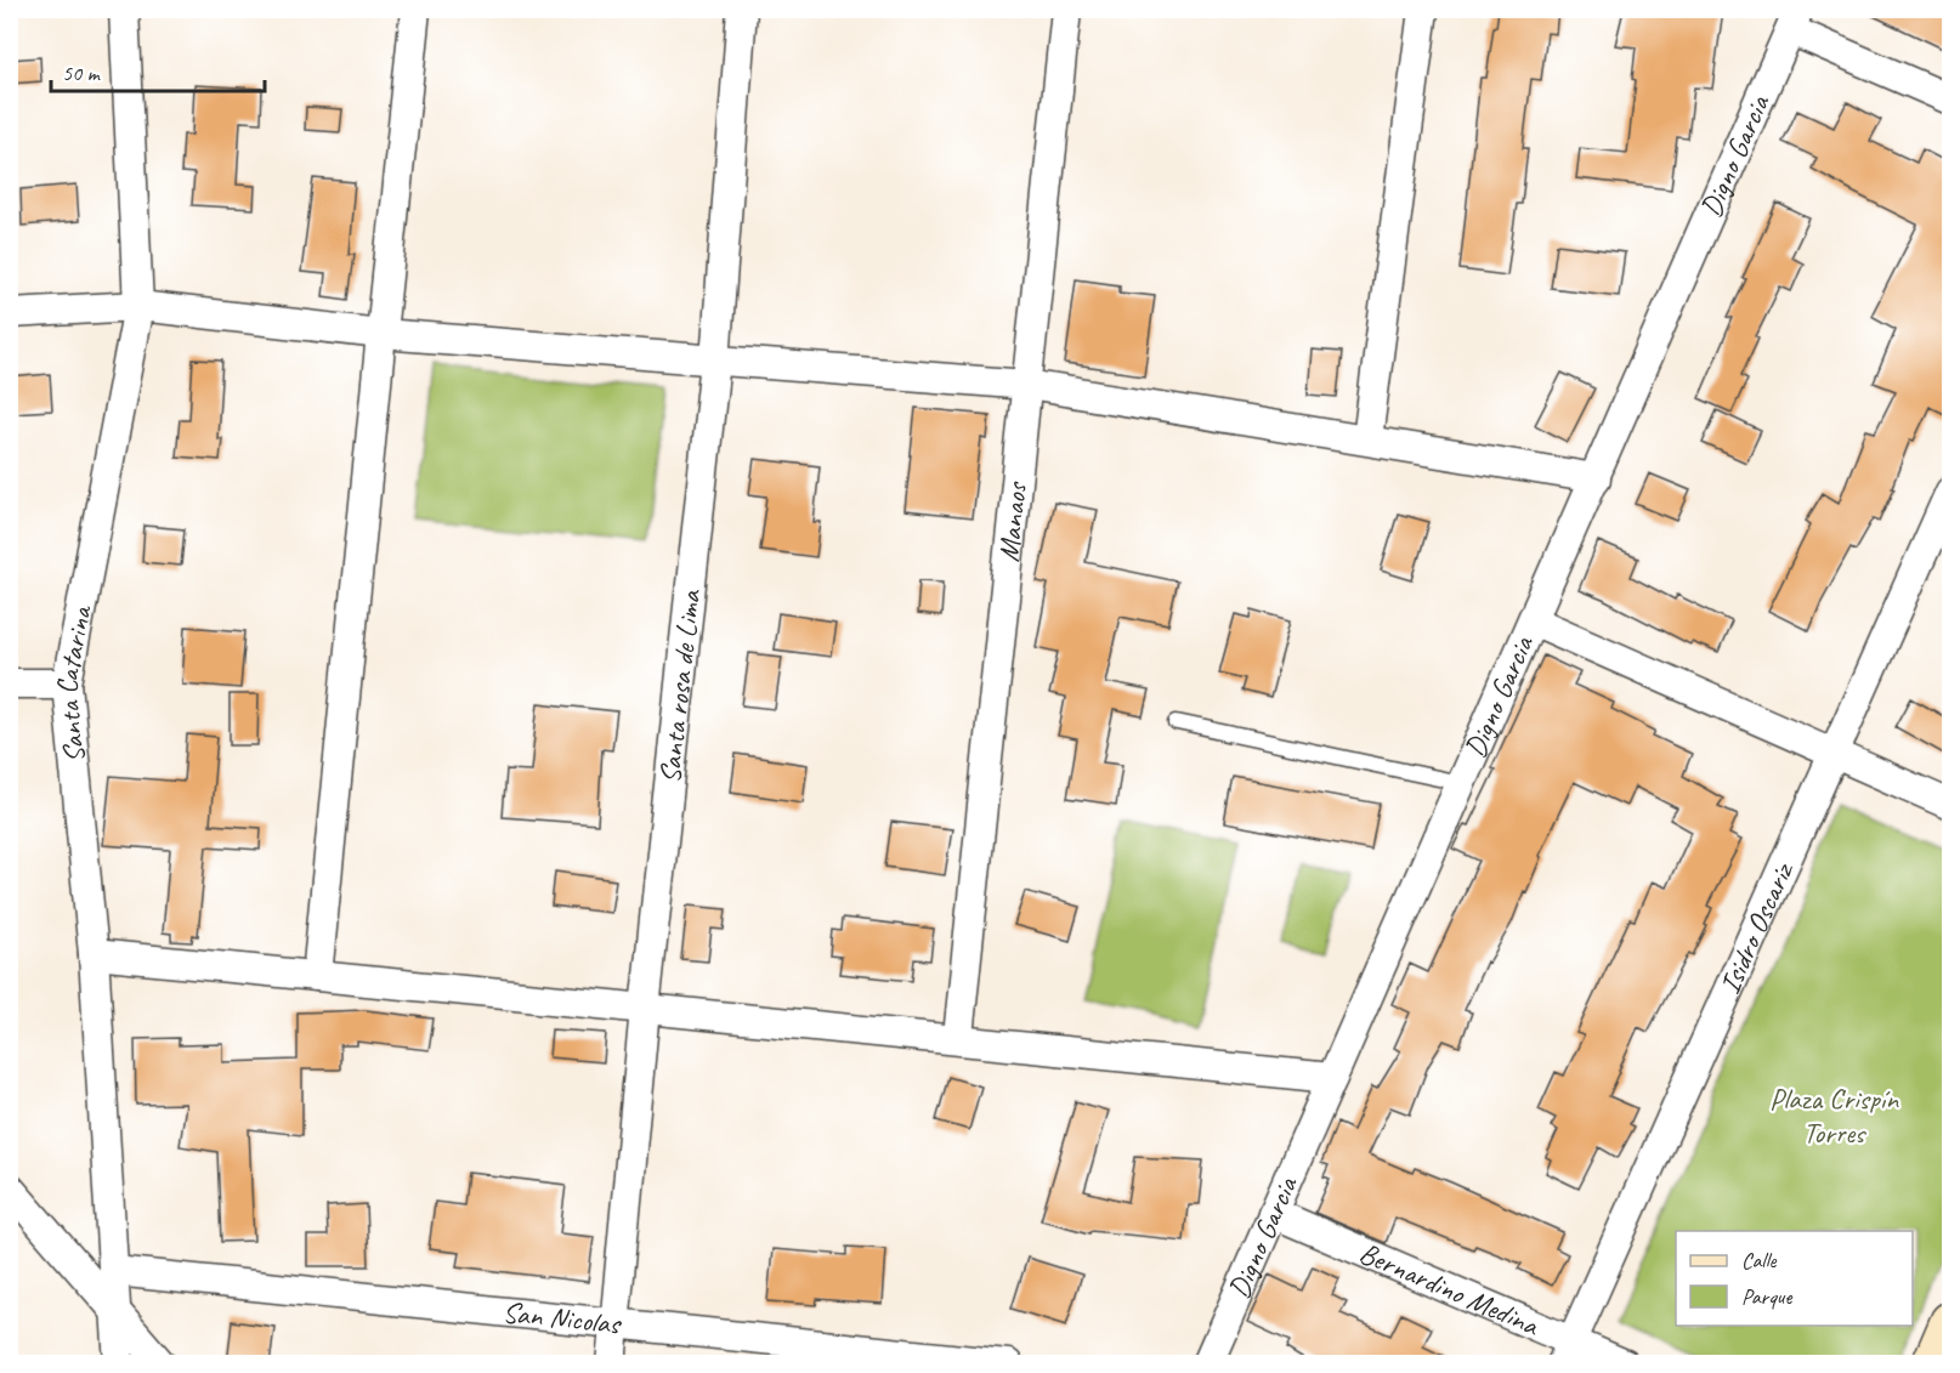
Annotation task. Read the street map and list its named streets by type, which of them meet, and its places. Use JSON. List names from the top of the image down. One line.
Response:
{"streets":{"street":["Digno Garcia","Manaos","Santa Catarina","Santa rosa de Lima","Isidro Oscariz","Bernardino Medina","San Nicolas"]},"crossings":[["Digno Garcia","Bernardino Medina"],["Santa Catarina","San Nicolas"],["Santa rosa de Lima","San Nicolas"],["Isidro Oscariz","Bernardino Medina"]],"parks":["Plaza Crispín Torres"],"legend":["Calle","Parque"],"scale_bar":"50 m"}
